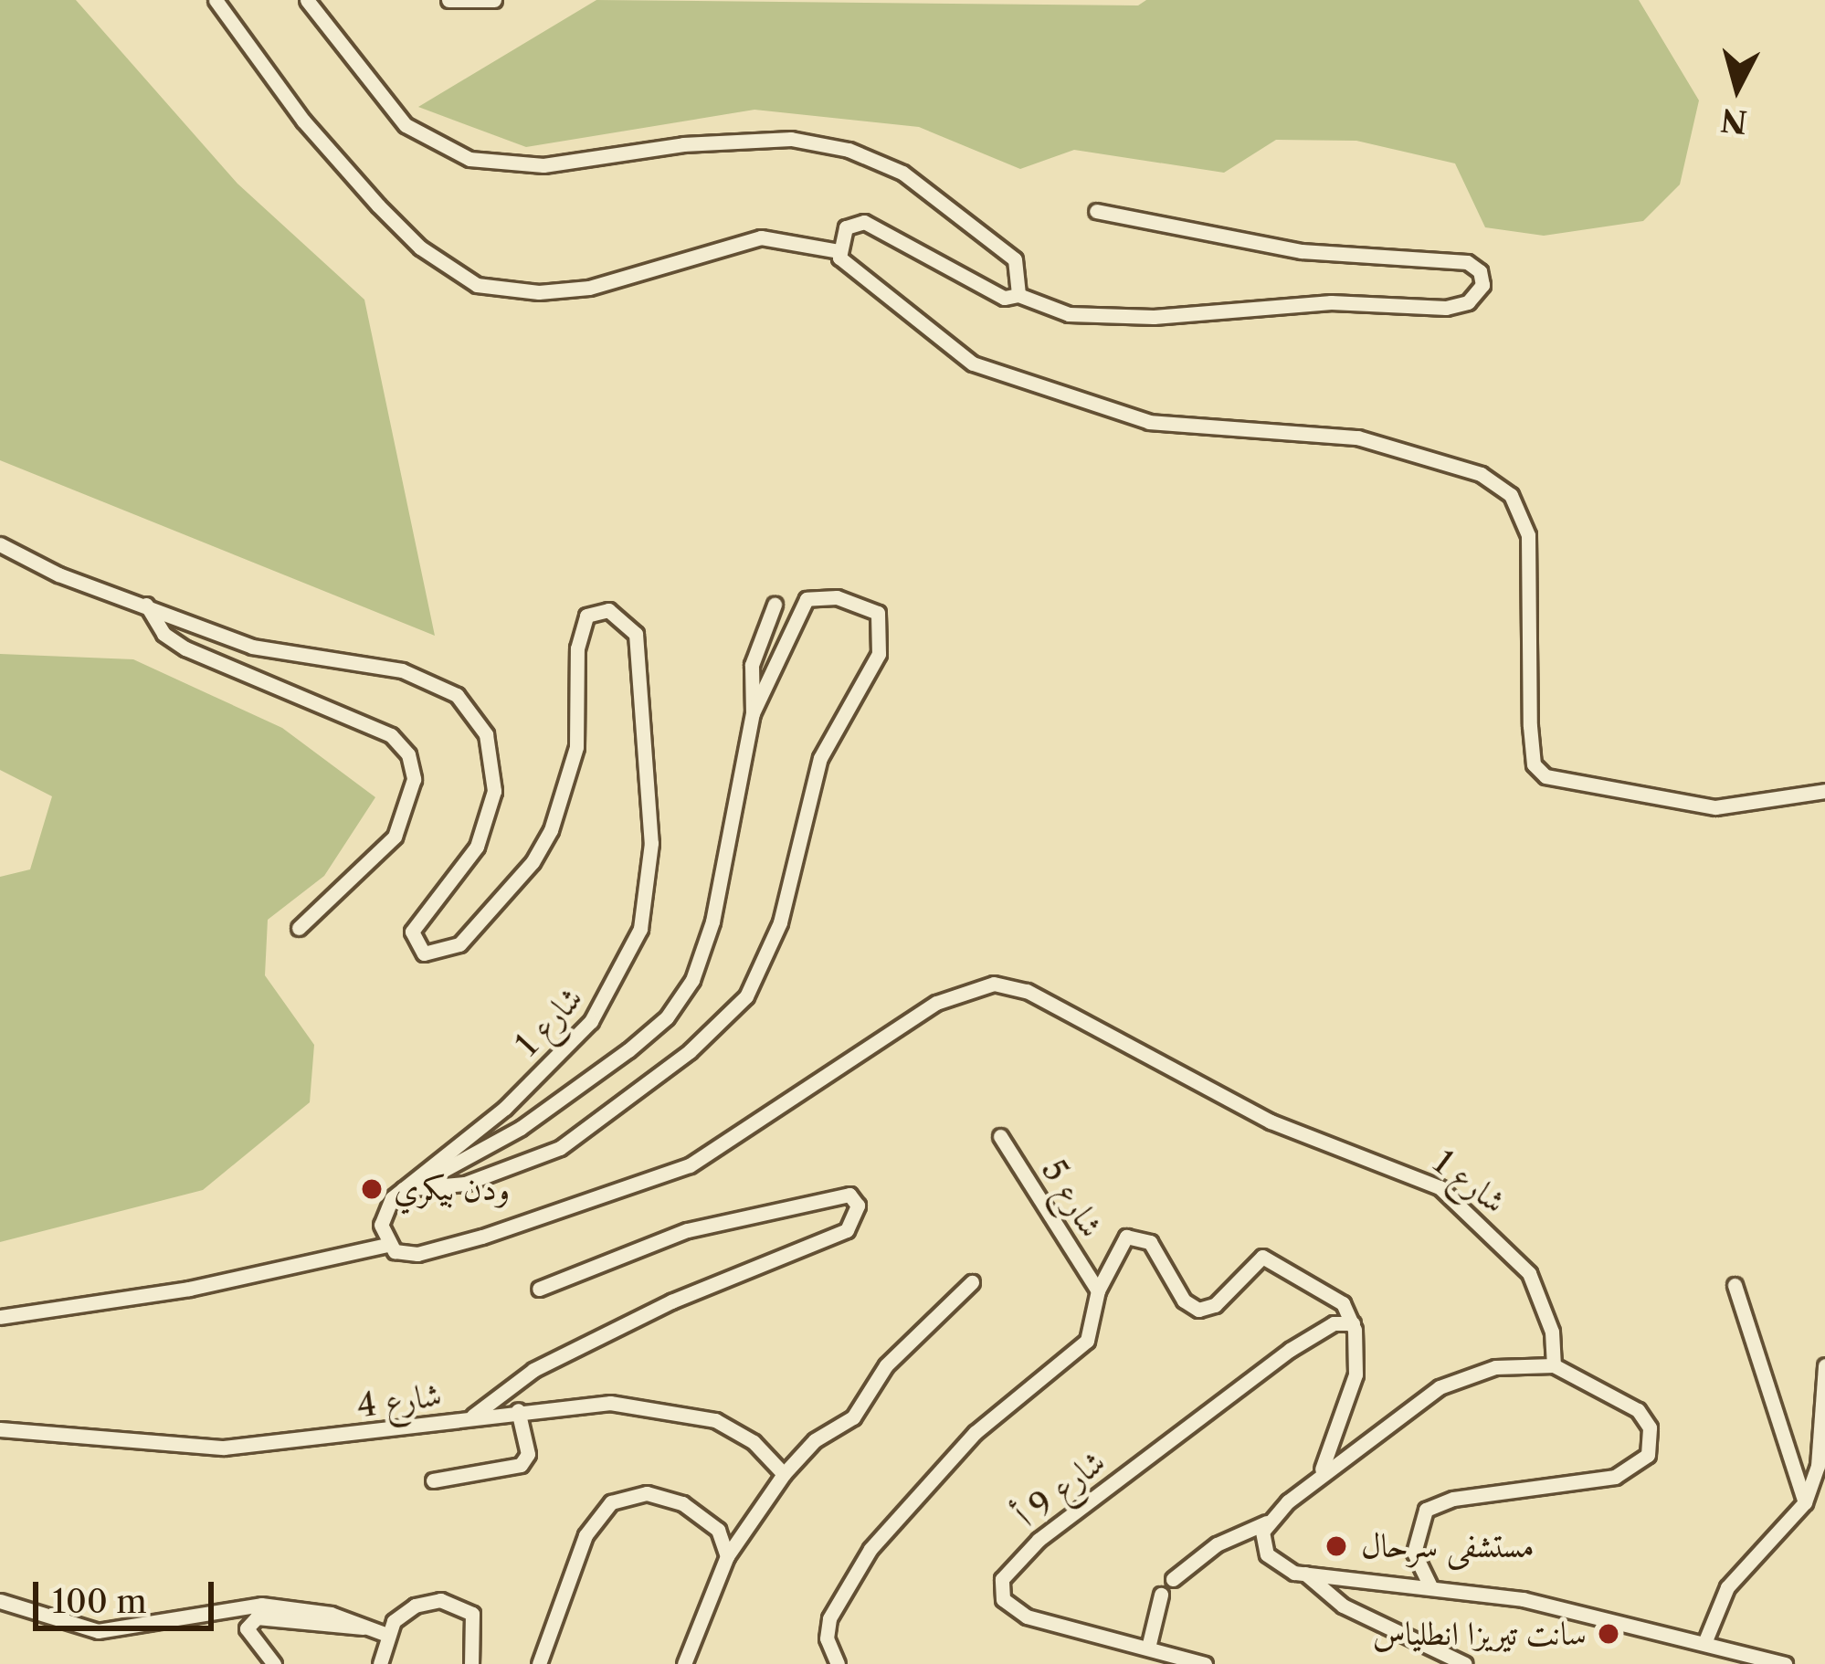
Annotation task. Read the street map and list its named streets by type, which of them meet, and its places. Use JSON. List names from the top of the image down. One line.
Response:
{"streets":{"street":["شارع 1","شارع 5","شارع 4","شارع 9 أ"]},"places":["ودن بيكري","مستشفى سرحال","سانت تيريزا انطلياس"],"scale_bar":"100 m","north":"bottom"}
